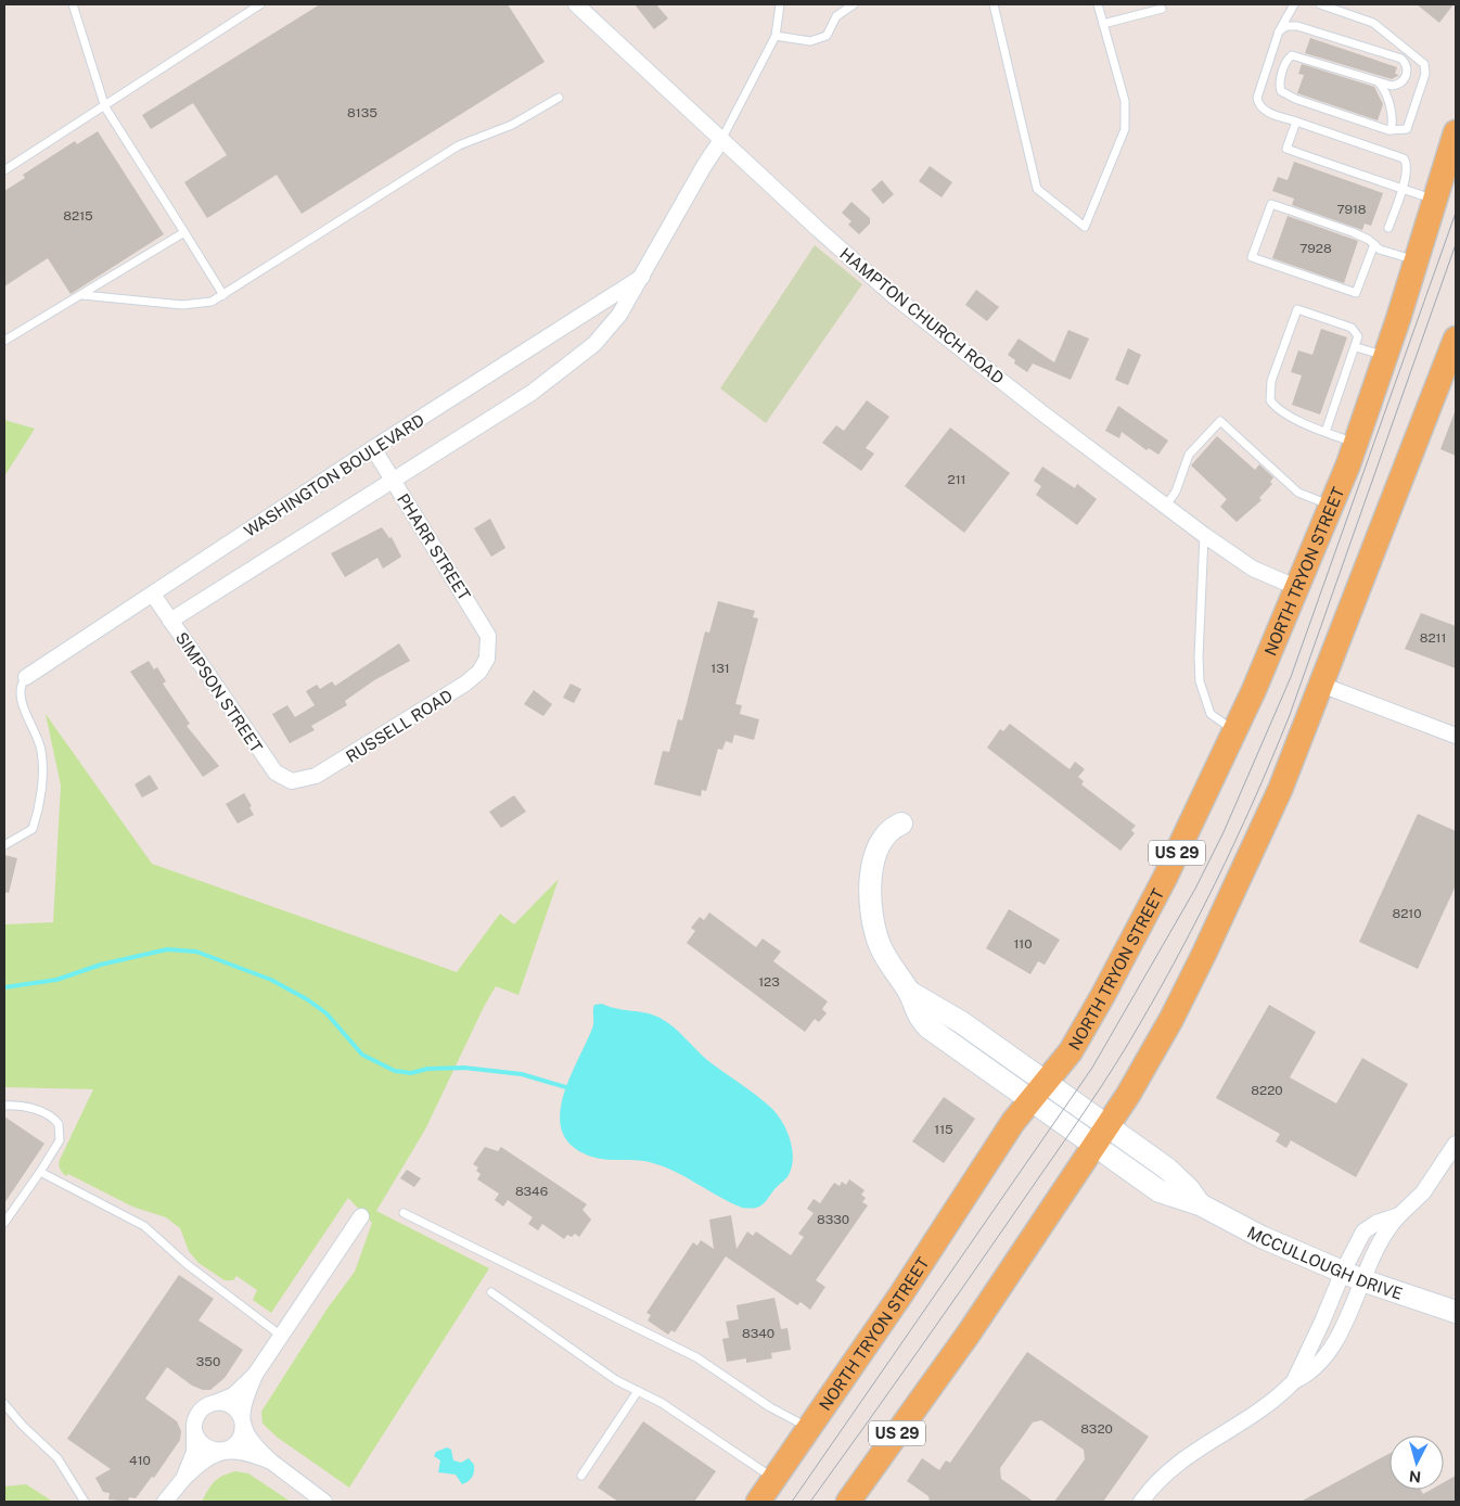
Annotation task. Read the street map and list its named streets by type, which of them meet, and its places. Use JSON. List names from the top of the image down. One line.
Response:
{"streets":{"main road":["NORTH TRYON STREET","US 29"],"street":["HAMPTON CHURCH ROAD","WASHINGTON BOULEVARD","PHARR STREET","SIMPSON STREET","RUSSELL ROAD","MCCULLOUGH DRIVE"]},"crossings":[["HAMPTON CHURCH ROAD","WASHINGTON BOULEVARD"],["HAMPTON CHURCH ROAD","NORTH TRYON STREET"],["WASHINGTON BOULEVARD","PHARR STREET"],["WASHINGTON BOULEVARD","SIMPSON STREET"],["PHARR STREET","RUSSELL ROAD"],["NORTH TRYON STREET","MCCULLOUGH DRIVE"],["SIMPSON STREET","RUSSELL ROAD"],["US 29","MCCULLOUGH DRIVE"]],"house_numbers":["8135","7918","8215","7928","211","8211","131","8210","110","123","8220","115","8346","8330","8340","350","8320","410"],"north":"bottom"}
